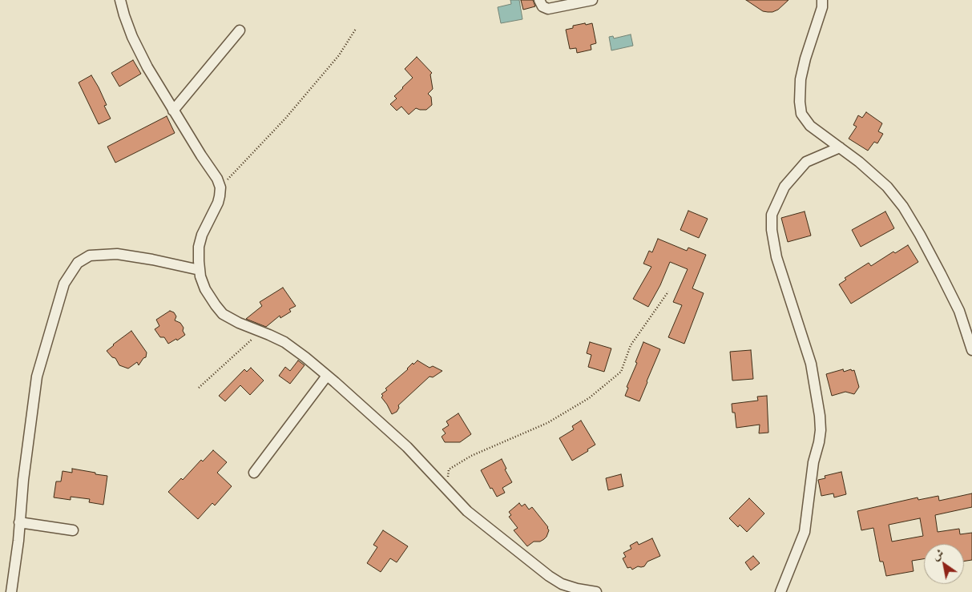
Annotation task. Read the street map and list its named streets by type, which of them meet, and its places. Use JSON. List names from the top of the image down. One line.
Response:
{"north":"top left"}
